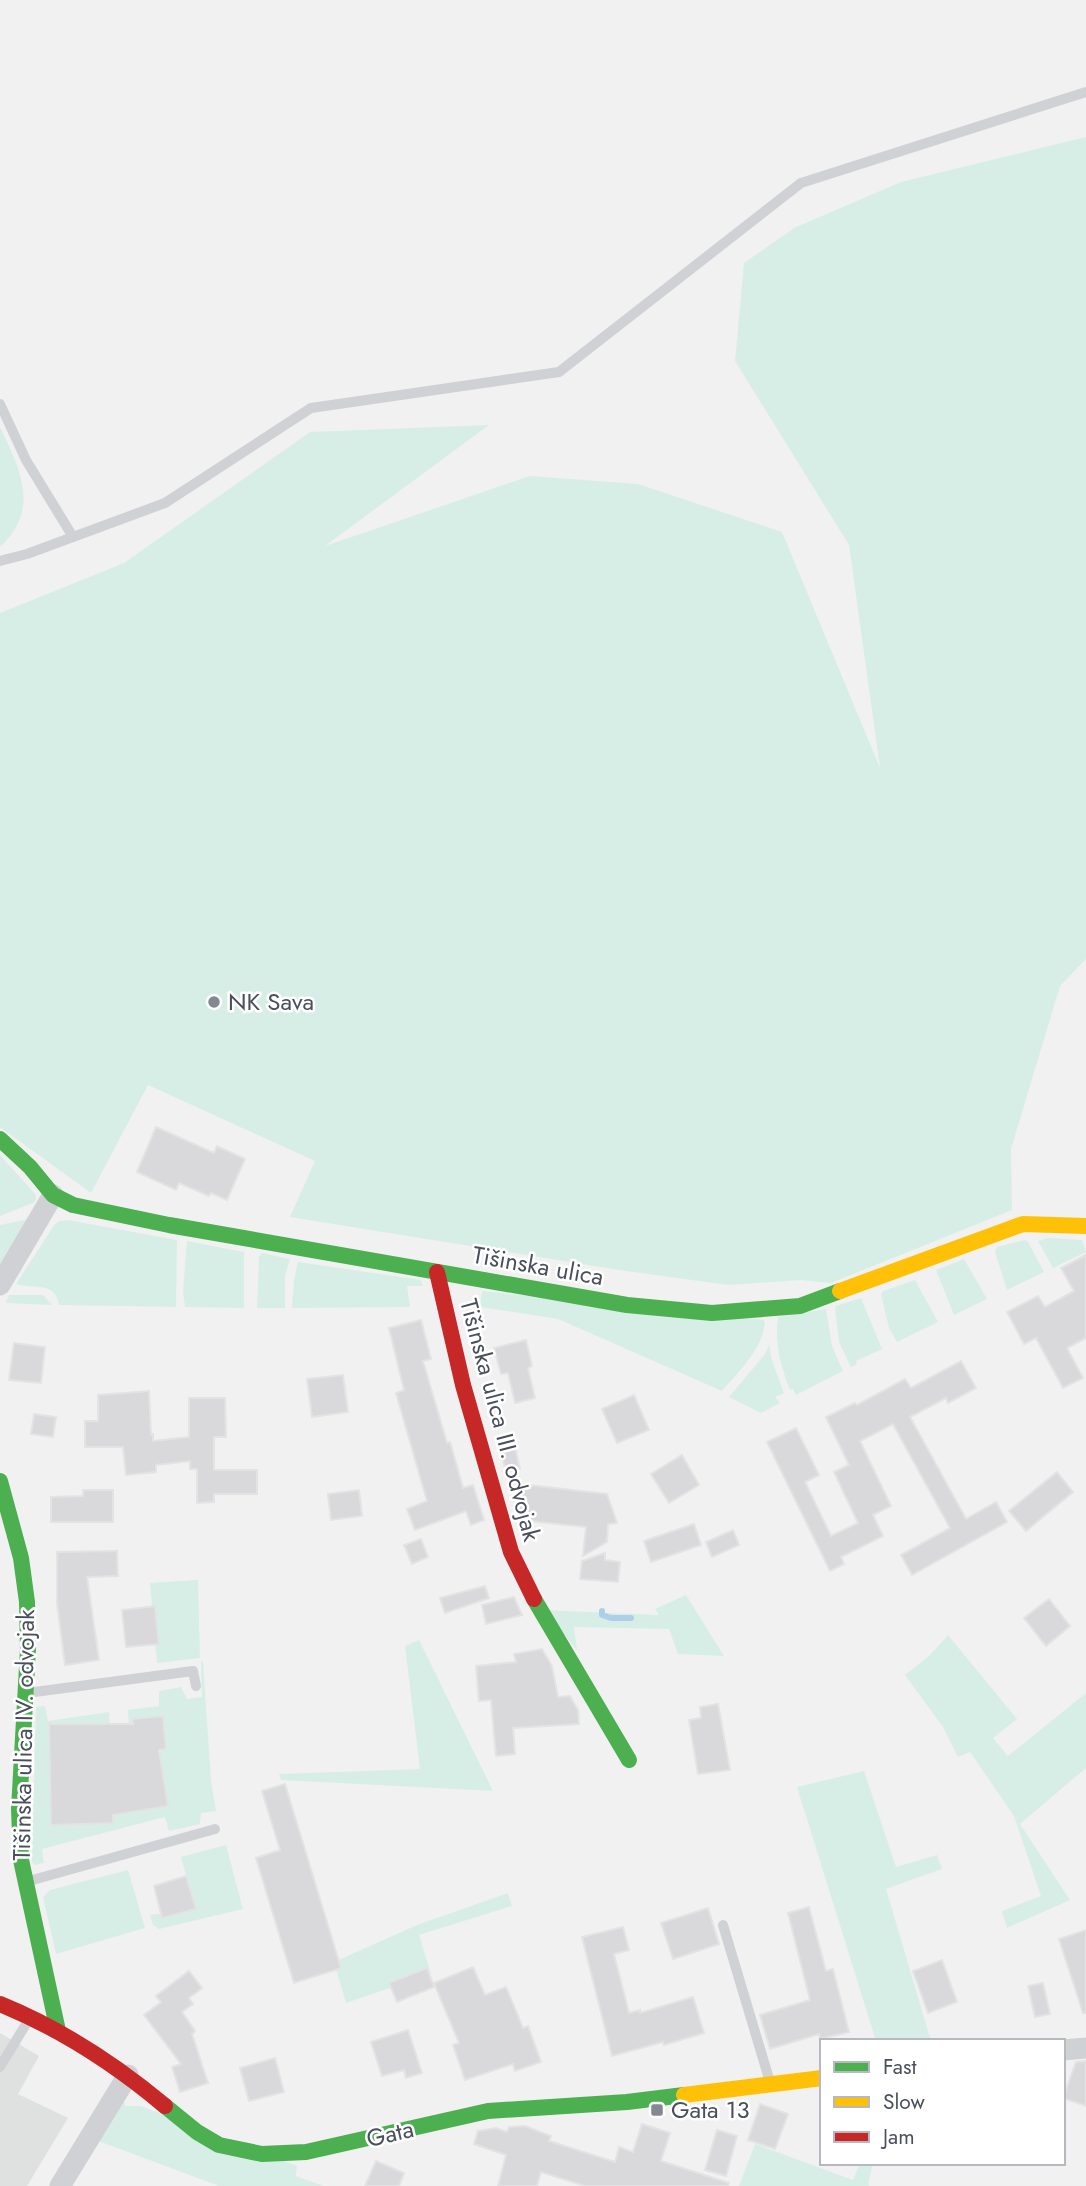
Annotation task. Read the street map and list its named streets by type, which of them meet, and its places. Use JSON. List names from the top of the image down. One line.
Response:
{"streets":{"street":["Tišinska ulica","Tišinska ulica III. odvojak","Tišinska ulica IV. odvojak","Gata"]},"crossings":[["Tišinska ulica","Tišinska ulica III. odvojak"],["Tišinska ulica IV. odvojak","Gata"]],"places":{"other":["NK Sava"],"transit":["Gata 13"]},"legend":["Fast","Slow","Jam"]}
